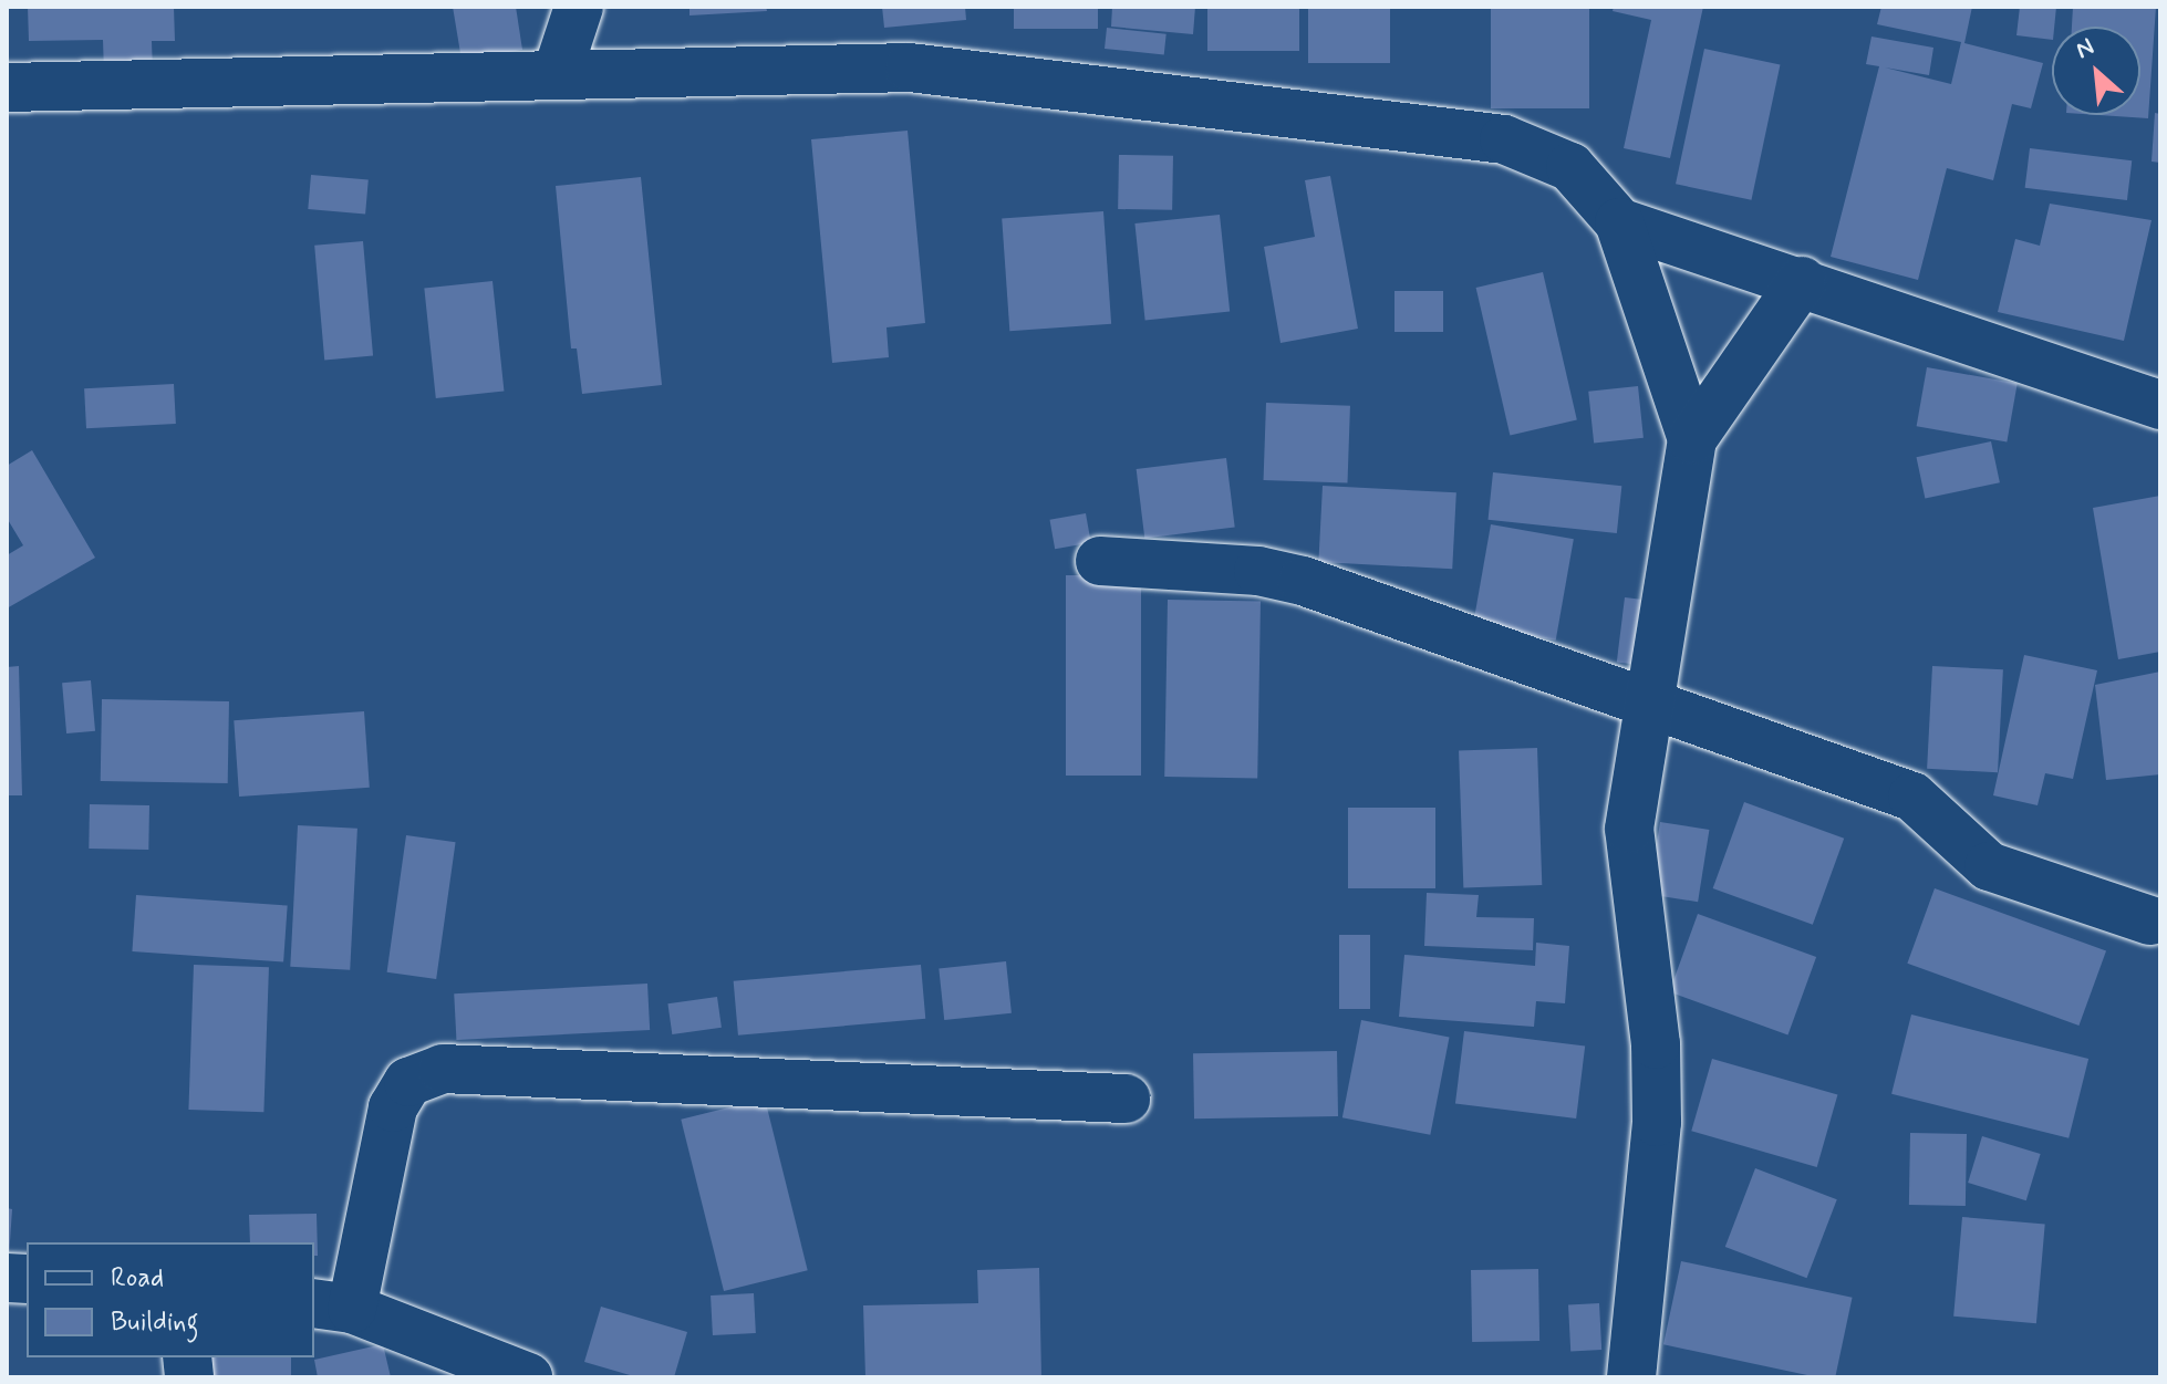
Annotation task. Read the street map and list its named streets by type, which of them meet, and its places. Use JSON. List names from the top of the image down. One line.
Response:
{"legend":["Road","Building"],"north":"top left"}
